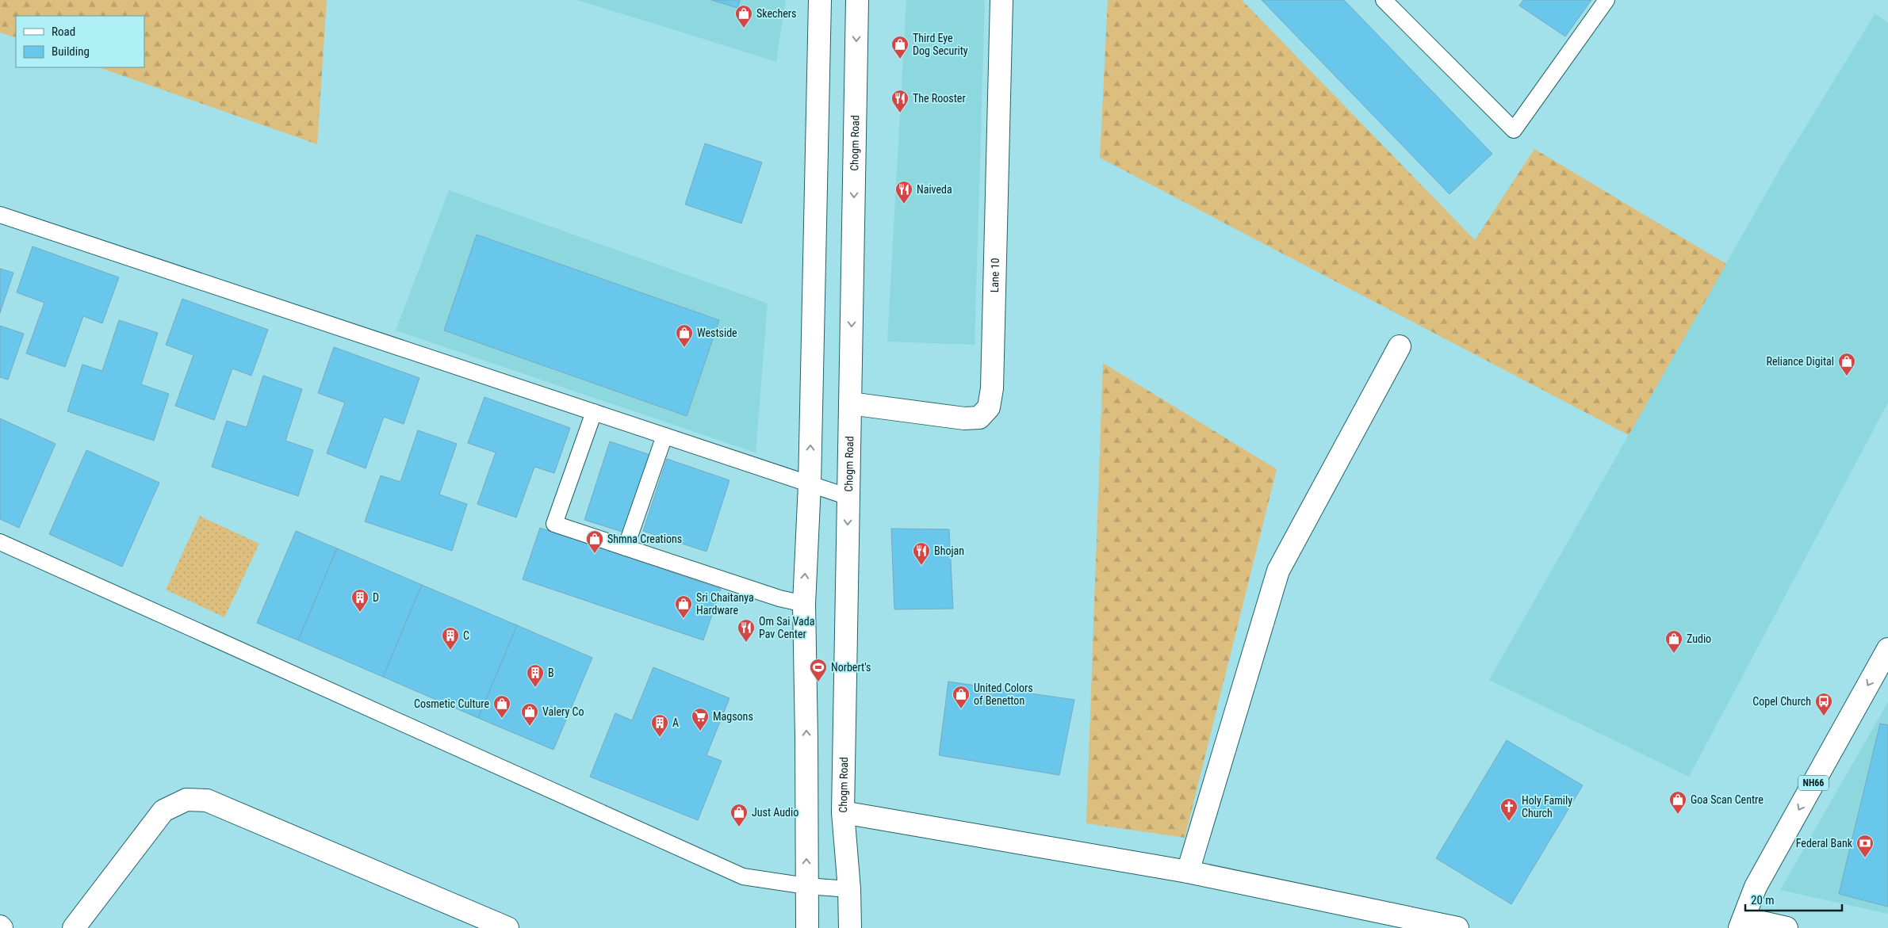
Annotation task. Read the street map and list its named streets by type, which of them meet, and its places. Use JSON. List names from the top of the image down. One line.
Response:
{"streets":{"main road":["Chogm Road","Lane 10","NH66"]},"crossings":[["Chogm Road","Lane 10"]],"places":{"shop":["Skechers","Third Eye Dog Security","Westside","Reliance Digital","Shmna Creations","Sri Chaitanya Hardware","Zudio","United Colors of Benetton","Cosmetic Culture","Valery Co","Goa Scan Centre","Just Audio"],"restaurant":["The Rooster","Naiveda","Bhojan","Om Sai Vada Pav Center"],"building":["D","C","B","A"],"sports":["Norbert's"],"bus stop":["Copel Church"],"supermarket":["Magsons"],"church":["Holy Family Church"],"bank":["Federal Bank"]},"legend":["Road","Building"],"scale_bar":"20 m"}
